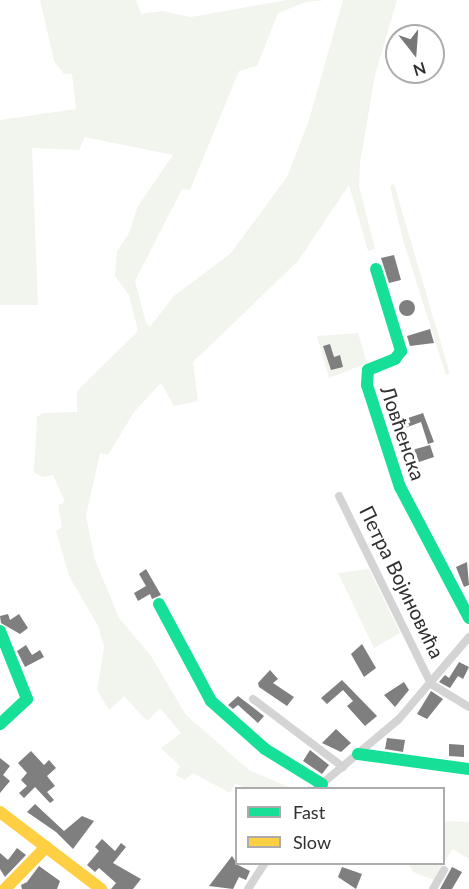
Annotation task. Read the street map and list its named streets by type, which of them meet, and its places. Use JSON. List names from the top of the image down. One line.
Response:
{"streets":{"street":["Ловћенска","Петра Војиновића"]},"legend":["Fast","Slow"],"north":"bottom"}
